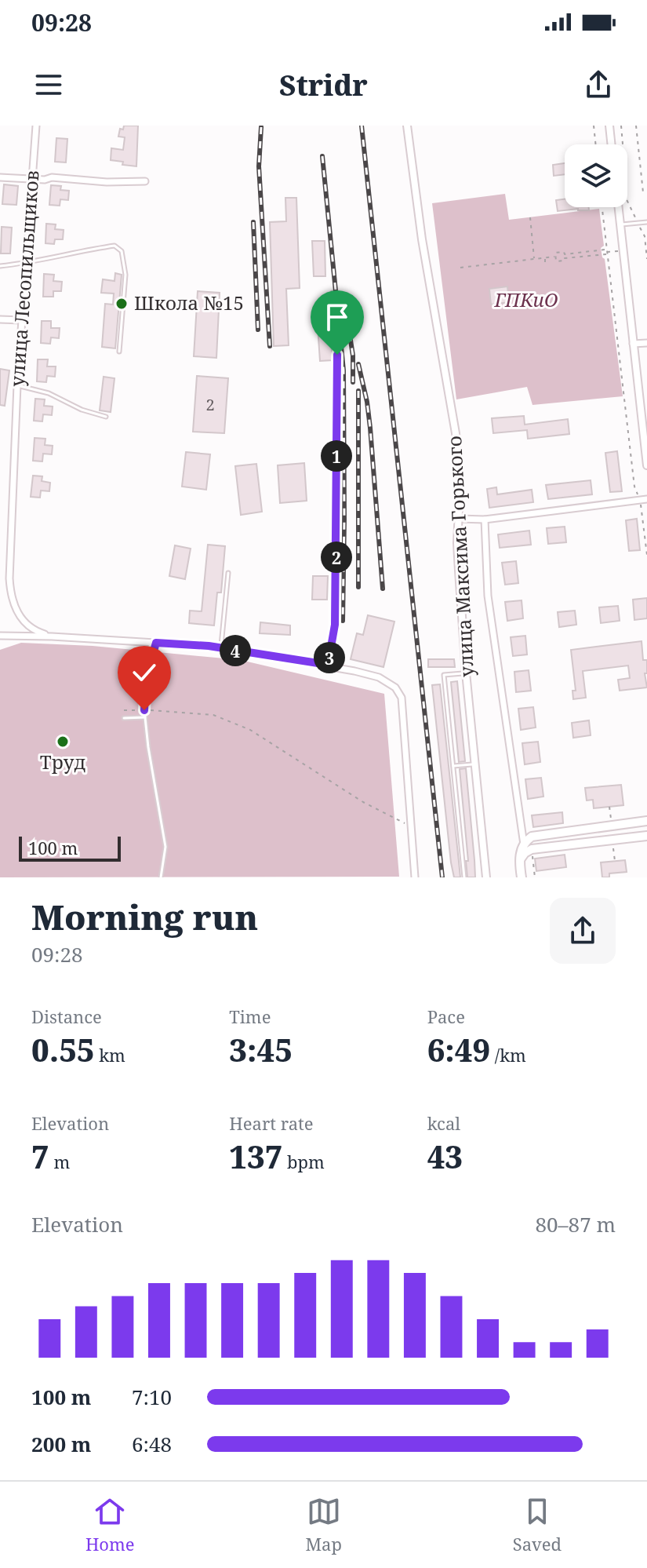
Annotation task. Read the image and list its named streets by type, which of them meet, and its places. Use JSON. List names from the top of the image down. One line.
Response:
{"streets":{"main road":["улица Максима Горького"],"street":["улица Лесопильщиков"]},"parks":["ГПКиО"],"places":["Школа №15","Труд"],"house_numbers":["2"],"scale_bar":"100 m","page":{"status":"09:28","header":"Stridr","pins":["1","2","4","3"],"scale":"100 m","heading":["Morning run","09:28"],"stats":[["Distance","0.55 km"],["Time","3:45"],["Pace","6:49 /km"],["Elevation","7 m"],["Heart rate","137 bpm"],["kcal","43"]],"chart":["Elevation","80–87 m"],"list":[{"name":"100 m","note":"7:10"},{"name":"200 m","note":"6:48"}],"tabs":["Home","Map","Saved"]}}
